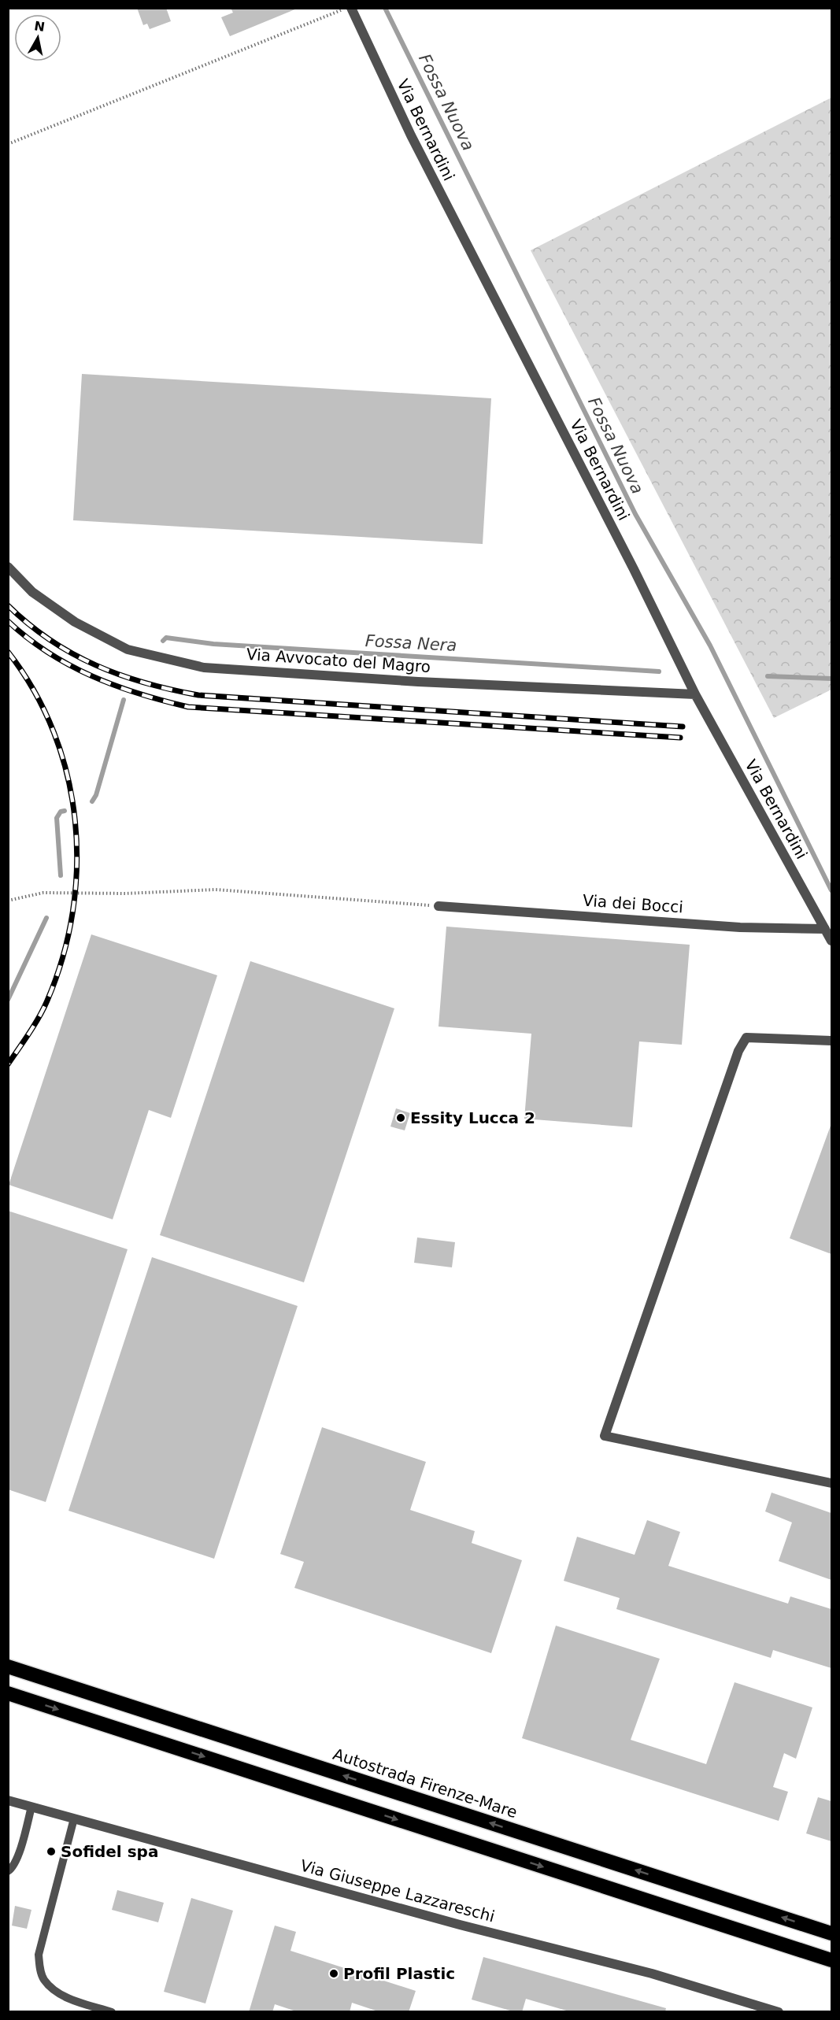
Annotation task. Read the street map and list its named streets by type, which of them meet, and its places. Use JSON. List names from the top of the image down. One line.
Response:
{"streets":{"highway":["Autostrada Firenze-Mare"],"street":["Via Bernardini","Via Avvocato del Magro","Via dei Bocci","Via Giuseppe Lazzareschi"]},"crossings":[["Via Bernardini","Via Avvocato del Magro"],["Via Bernardini","Via dei Bocci"]],"water":["Fossa Nuova","Fossa Nera"],"places":["Essity Lucca 2","Sofidel spa","Profil Plastic"],"north":"top"}
